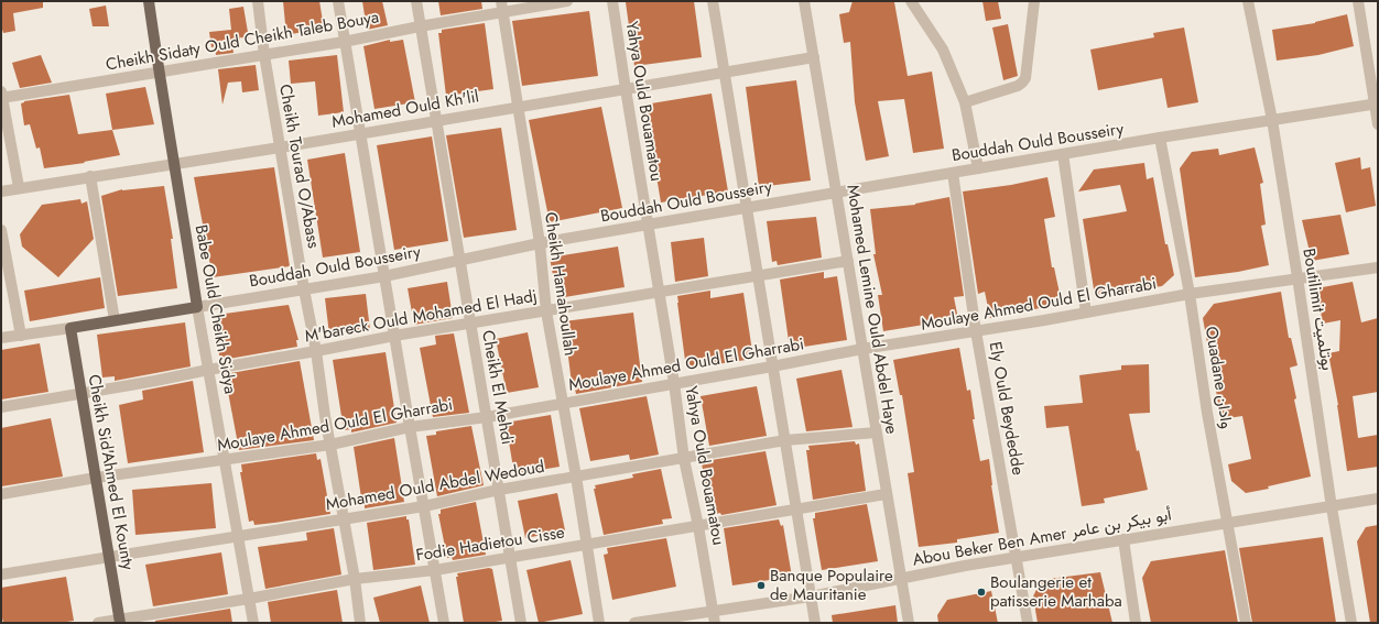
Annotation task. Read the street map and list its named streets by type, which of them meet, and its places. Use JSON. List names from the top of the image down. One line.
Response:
{"streets":{"main road":["Bouddah Ould Bousseiry","Babe Ould Cheikh Sidya","Cheikh Sid'Ahmed El Kounty"],"street":["Cheikh Sidaty Ould Cheikh Taleb Bouya","Yahya Ould Bouamatou","Mohamed Ould Kh'lil","Cheikh Tourad O/Abass","Cheikh Hamahoullah","Moulaye Ahmed Ould El Gharrabi","Mohamed Lemine Ould Abdel Haye","Boutilimit بوتلميت","M'bareck Ould Mohamed El Hadj","Ouadane وادان","Cheikh El Mehdi","Ely Ould Beydedde","Mohamed Ould Abdel Wedoud","Abou Beker Ben Amer أبو بيكر بن عامر","Fodie Hadietou Cisse"]},"crossings":[["Cheikh Sidaty Ould Cheikh Taleb Bouya","Cheikh Tourad O/Abass"],["Cheikh Sidaty Ould Cheikh Taleb Bouya","Cheikh Hamahoullah"],["Cheikh Sidaty Ould Cheikh Taleb Bouya","Babe Ould Cheikh Sidya"],["Cheikh Sidaty Ould Cheikh Taleb Bouya","Cheikh El Mehdi"],["Yahya Ould Bouamatou","Mohamed Ould Kh'lil"],["Yahya Ould Bouamatou","Bouddah Ould Bousseiry"],["Yahya Ould Bouamatou","Moulaye Ahmed Ould El Gharrabi"],["Yahya Ould Bouamatou","M'bareck Ould Mohamed El Hadj"],["Yahya Ould Bouamatou","Mohamed Ould Abdel Wedoud"],["Yahya Ould Bouamatou","Abou Beker Ben Amer أبو بيكر بن عامر"],["Yahya Ould Bouamatou","Fodie Hadietou Cisse"],["Mohamed Ould Kh'lil","Cheikh Tourad O/Abass"],["Mohamed Ould Kh'lil","Cheikh Hamahoullah"],["Mohamed Ould Kh'lil","Babe Ould Cheikh Sidya"],["Mohamed Ould Kh'lil","Mohamed Lemine Ould Abdel Haye"],["Mohamed Ould Kh'lil","Cheikh El Mehdi"],["Bouddah Ould Bousseiry","Cheikh Tourad O/Abass"],["Bouddah Ould Bousseiry","Cheikh Hamahoullah"],["Bouddah Ould Bousseiry","Babe Ould Cheikh Sidya"],["Bouddah Ould Bousseiry","Mohamed Lemine Ould Abdel Haye"],["Bouddah Ould Bousseiry","Boutilimit بوتلميت"],["Bouddah Ould Bousseiry","Ouadane وادان"],["Bouddah Ould Bousseiry","Cheikh El Mehdi"],["Bouddah Ould Bousseiry","Ely Ould Beydedde"],["Bouddah Ould Bousseiry","Cheikh Sid'Ahmed El Kounty"],["Cheikh Tourad O/Abass","Moulaye Ahmed Ould El Gharrabi"],["Cheikh Tourad O/Abass","M'bareck Ould Mohamed El Hadj"],["Cheikh Tourad O/Abass","Mohamed Ould Abdel Wedoud"],["Cheikh Tourad O/Abass","Fodie Hadietou Cisse"],["Cheikh Hamahoullah","Moulaye Ahmed Ould El Gharrabi"],["Cheikh Hamahoullah","M'bareck Ould Mohamed El Hadj"],["Cheikh Hamahoullah","Mohamed Ould Abdel Wedoud"],["Cheikh Hamahoullah","Fodie Hadietou Cisse"],["Moulaye Ahmed Ould El Gharrabi","Babe Ould Cheikh Sidya"],["Moulaye Ahmed Ould El Gharrabi","Mohamed Lemine Ould Abdel Haye"],["Moulaye Ahmed Ould El Gharrabi","Boutilimit بوتلميت"],["Moulaye Ahmed Ould El Gharrabi","Ouadane وادان"],["Moulaye Ahmed Ould El Gharrabi","Cheikh El Mehdi"],["Moulaye Ahmed Ould El Gharrabi","Ely Ould Beydedde"],["Moulaye Ahmed Ould El Gharrabi","Cheikh Sid'Ahmed El Kounty"],["Babe Ould Cheikh Sidya","M'bareck Ould Mohamed El Hadj"],["Babe Ould Cheikh Sidya","Mohamed Ould Abdel Wedoud"],["Babe Ould Cheikh Sidya","Fodie Hadietou Cisse"],["Mohamed Lemine Ould Abdel Haye","M'bareck Ould Mohamed El Hadj"],["Mohamed Lemine Ould Abdel Haye","Mohamed Ould Abdel Wedoud"],["Mohamed Lemine Ould Abdel Haye","Abou Beker Ben Amer أبو بيكر بن عامر"],["Mohamed Lemine Ould Abdel Haye","Fodie Hadietou Cisse"],["Boutilimit بوتلميت","Abou Beker Ben Amer أبو بيكر بن عامر"],["M'bareck Ould Mohamed El Hadj","Cheikh El Mehdi"],["M'bareck Ould Mohamed El Hadj","Cheikh Sid'Ahmed El Kounty"],["Ouadane وادان","Abou Beker Ben Amer أبو بيكر بن عامر"],["Cheikh El Mehdi","Mohamed Ould Abdel Wedoud"],["Cheikh El Mehdi","Fodie Hadietou Cisse"],["Ely Ould Beydedde","Abou Beker Ben Amer أبو بيكر بن عامر"],["Cheikh Sid'Ahmed El Kounty","Mohamed Ould Abdel Wedoud"],["Cheikh Sid'Ahmed El Kounty","Fodie Hadietou Cisse"]],"places":["Banque Populaire de Mauritanie","Boulangerie et patisserie Marhaba"]}
